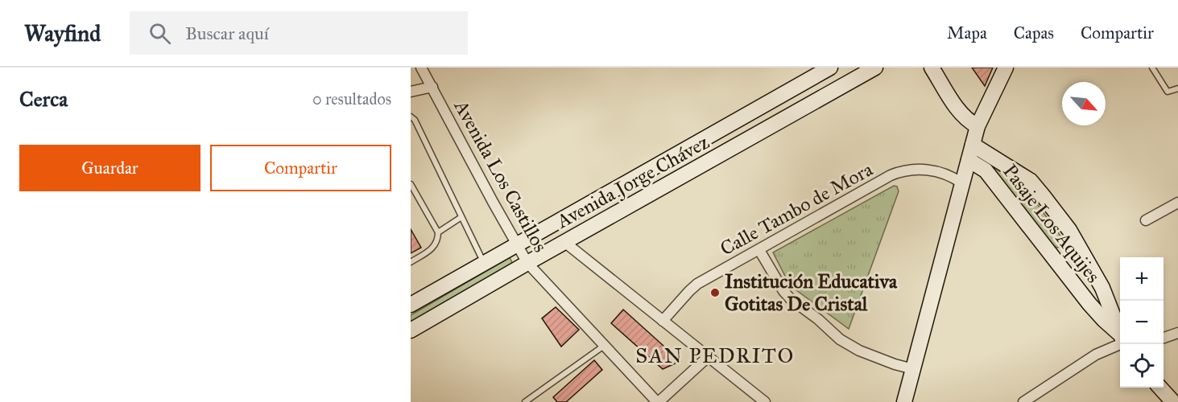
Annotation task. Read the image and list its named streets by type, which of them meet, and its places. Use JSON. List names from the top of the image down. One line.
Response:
{"streets":{"main road":["Avenida Jorge Chávez","Pasaje Los Aquijes"],"street":["Avenida Los Castillos","Calle Tambo de Mora"]},"crossings":[["Avenida Los Castillos","Avenida Jorge Chávez"]],"districts":["SAN PEDRITO"],"places":["Institución Educativa Gotitas De Cristal"],"north":"bottom right","page":{"header":"Wayfind","search":"Buscar aquí","nav":["Mapa","Capas","Compartir"],"heading":["Cerca","0 resultados"],"buttons":["Guardar","Compartir"],"map_buttons":["+","−"]}}
